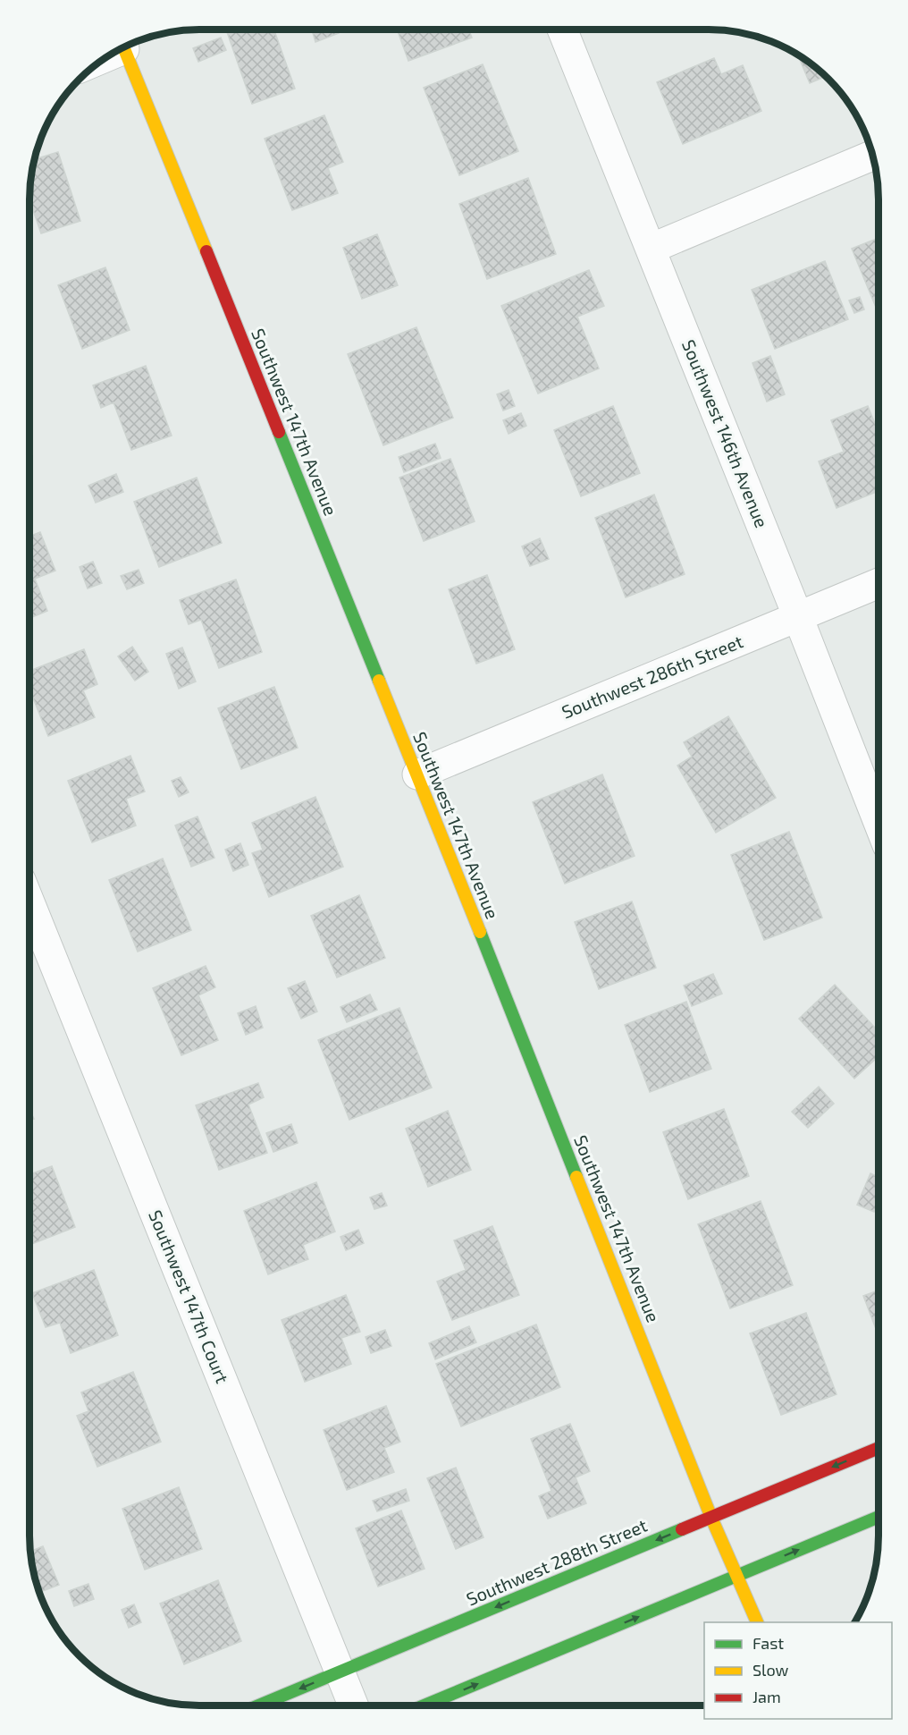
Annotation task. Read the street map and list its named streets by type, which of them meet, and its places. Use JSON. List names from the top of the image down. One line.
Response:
{"streets":{"street":["Southwest 147th Avenue","Southwest 146th Avenue","Southwest 286th Street","Southwest 147th Court","Southwest 288th Street"]},"crossings":[["Southwest 147th Avenue","Southwest 286th Street"],["Southwest 147th Avenue","Southwest 288th Street"],["Southwest 146th Avenue","Southwest 286th Street"],["Southwest 147th Court","Southwest 288th Street"]],"legend":["Fast","Slow","Jam"]}
